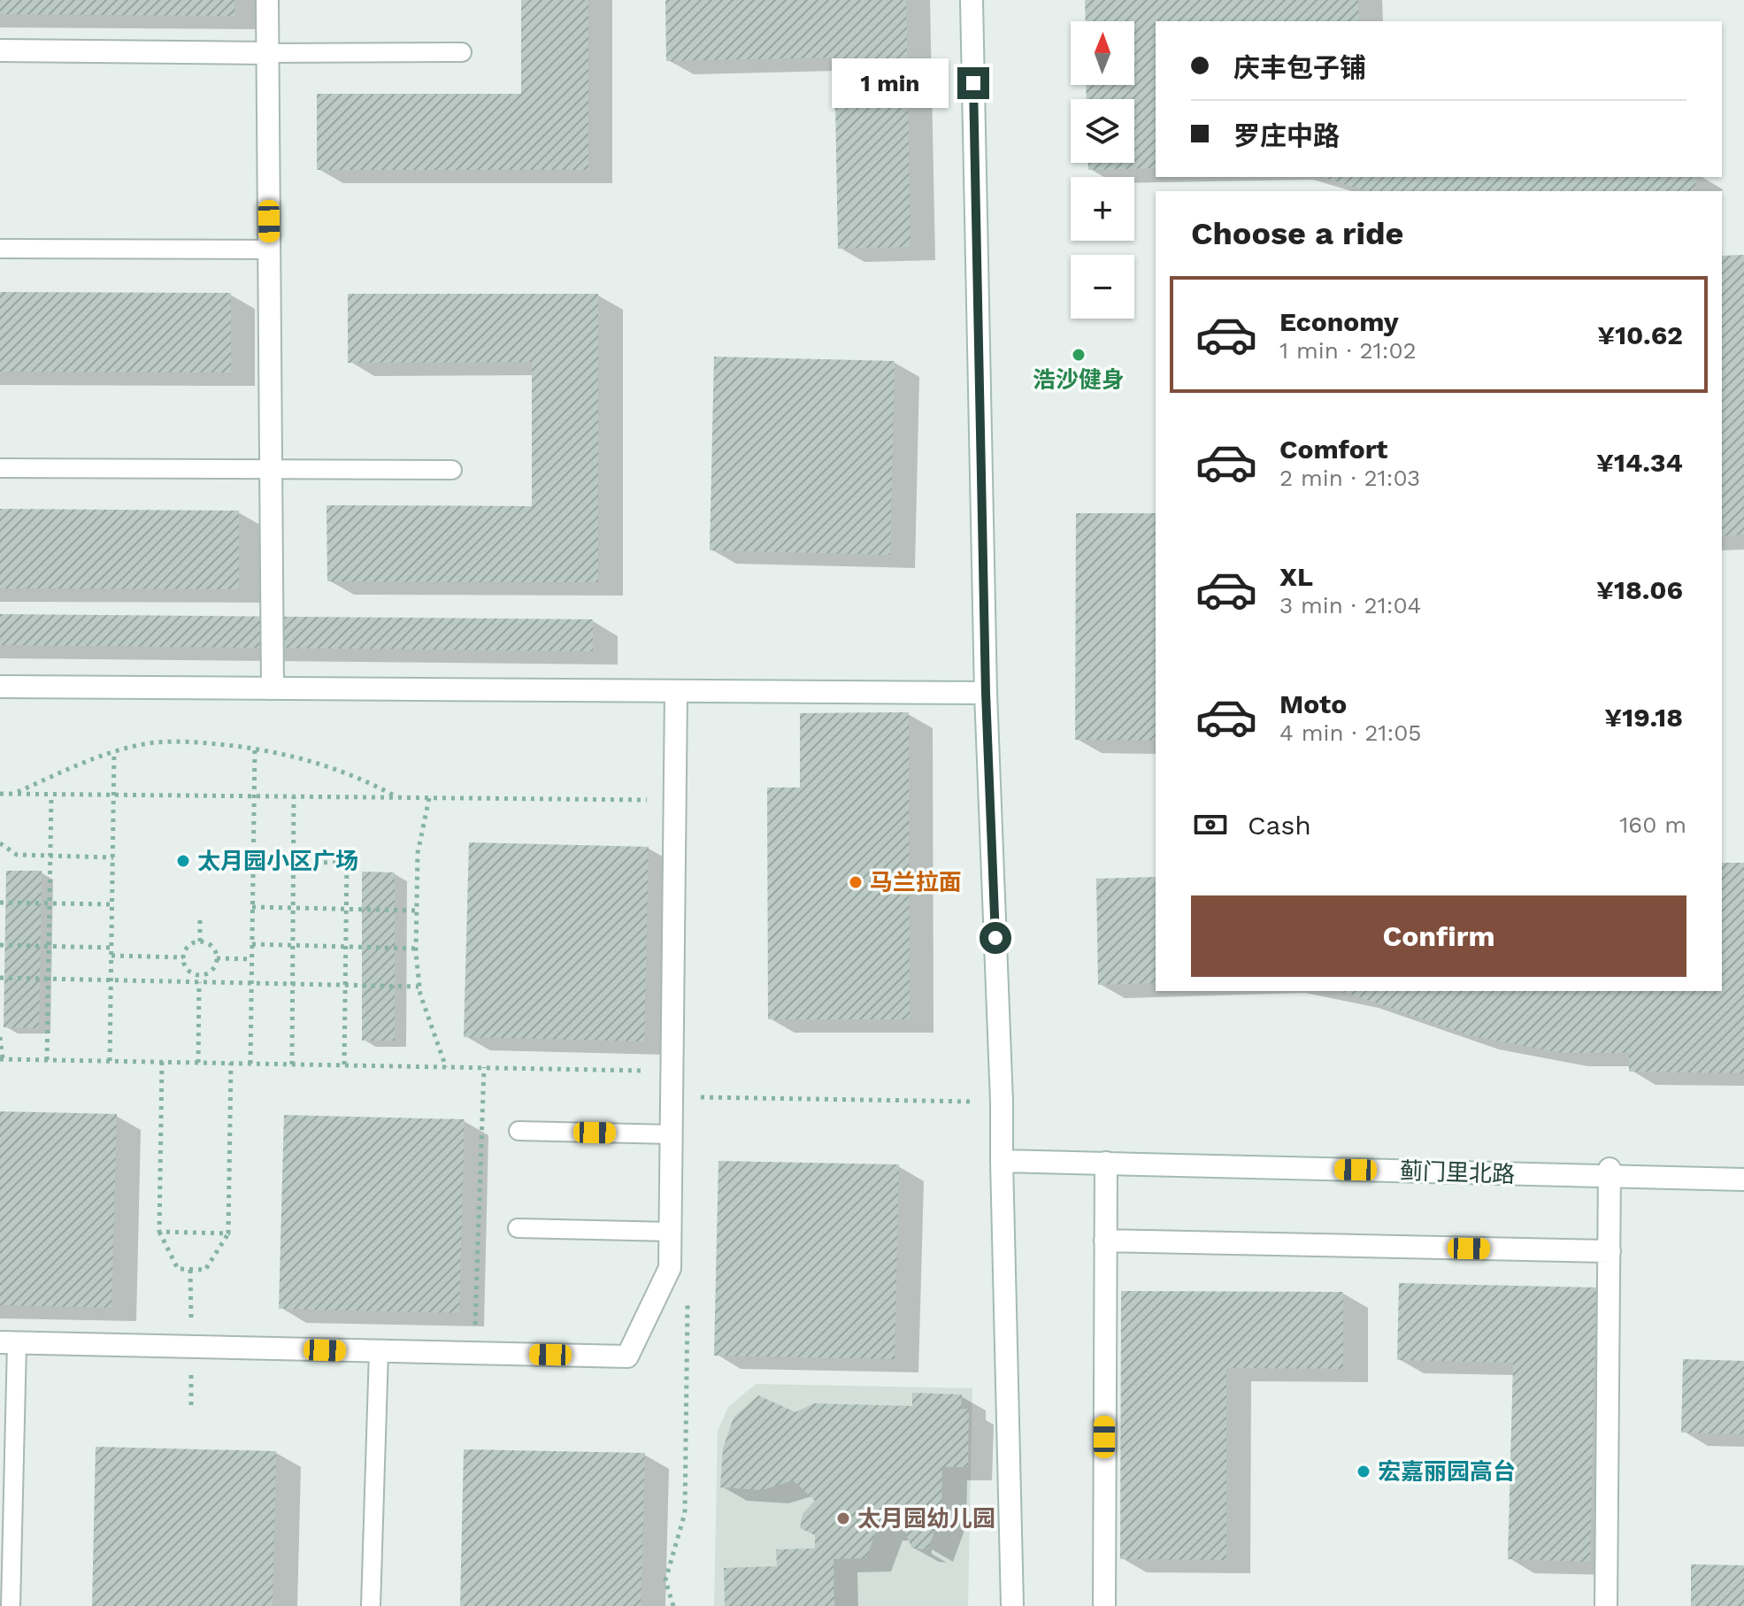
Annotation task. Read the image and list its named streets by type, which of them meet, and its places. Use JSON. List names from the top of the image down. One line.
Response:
{"streets":{"street":["蓟门里北路"]},"places":["浩沙健身","太月园小区广场","马兰拉面","宏嘉丽园高台","太月园幼儿园"],"north":"top","page":{"map_buttons":["+","−"],"banner":["庆丰包子铺","罗庄中路"],"bubble":"1 min","heading":"Choose a ride","list":[{"name":"Economy","note":"1 min · 21:02","value":"¥10.62"},{"name":"Comfort","note":"2 min · 21:03","value":"¥14.34"},{"name":"XL","note":"3 min · 21:04","value":"¥18.06"},{"name":"Moto","note":"4 min · 21:05","value":"¥19.18"}],"pay":["Cash","160 m"],"buttons":"Confirm"}}
